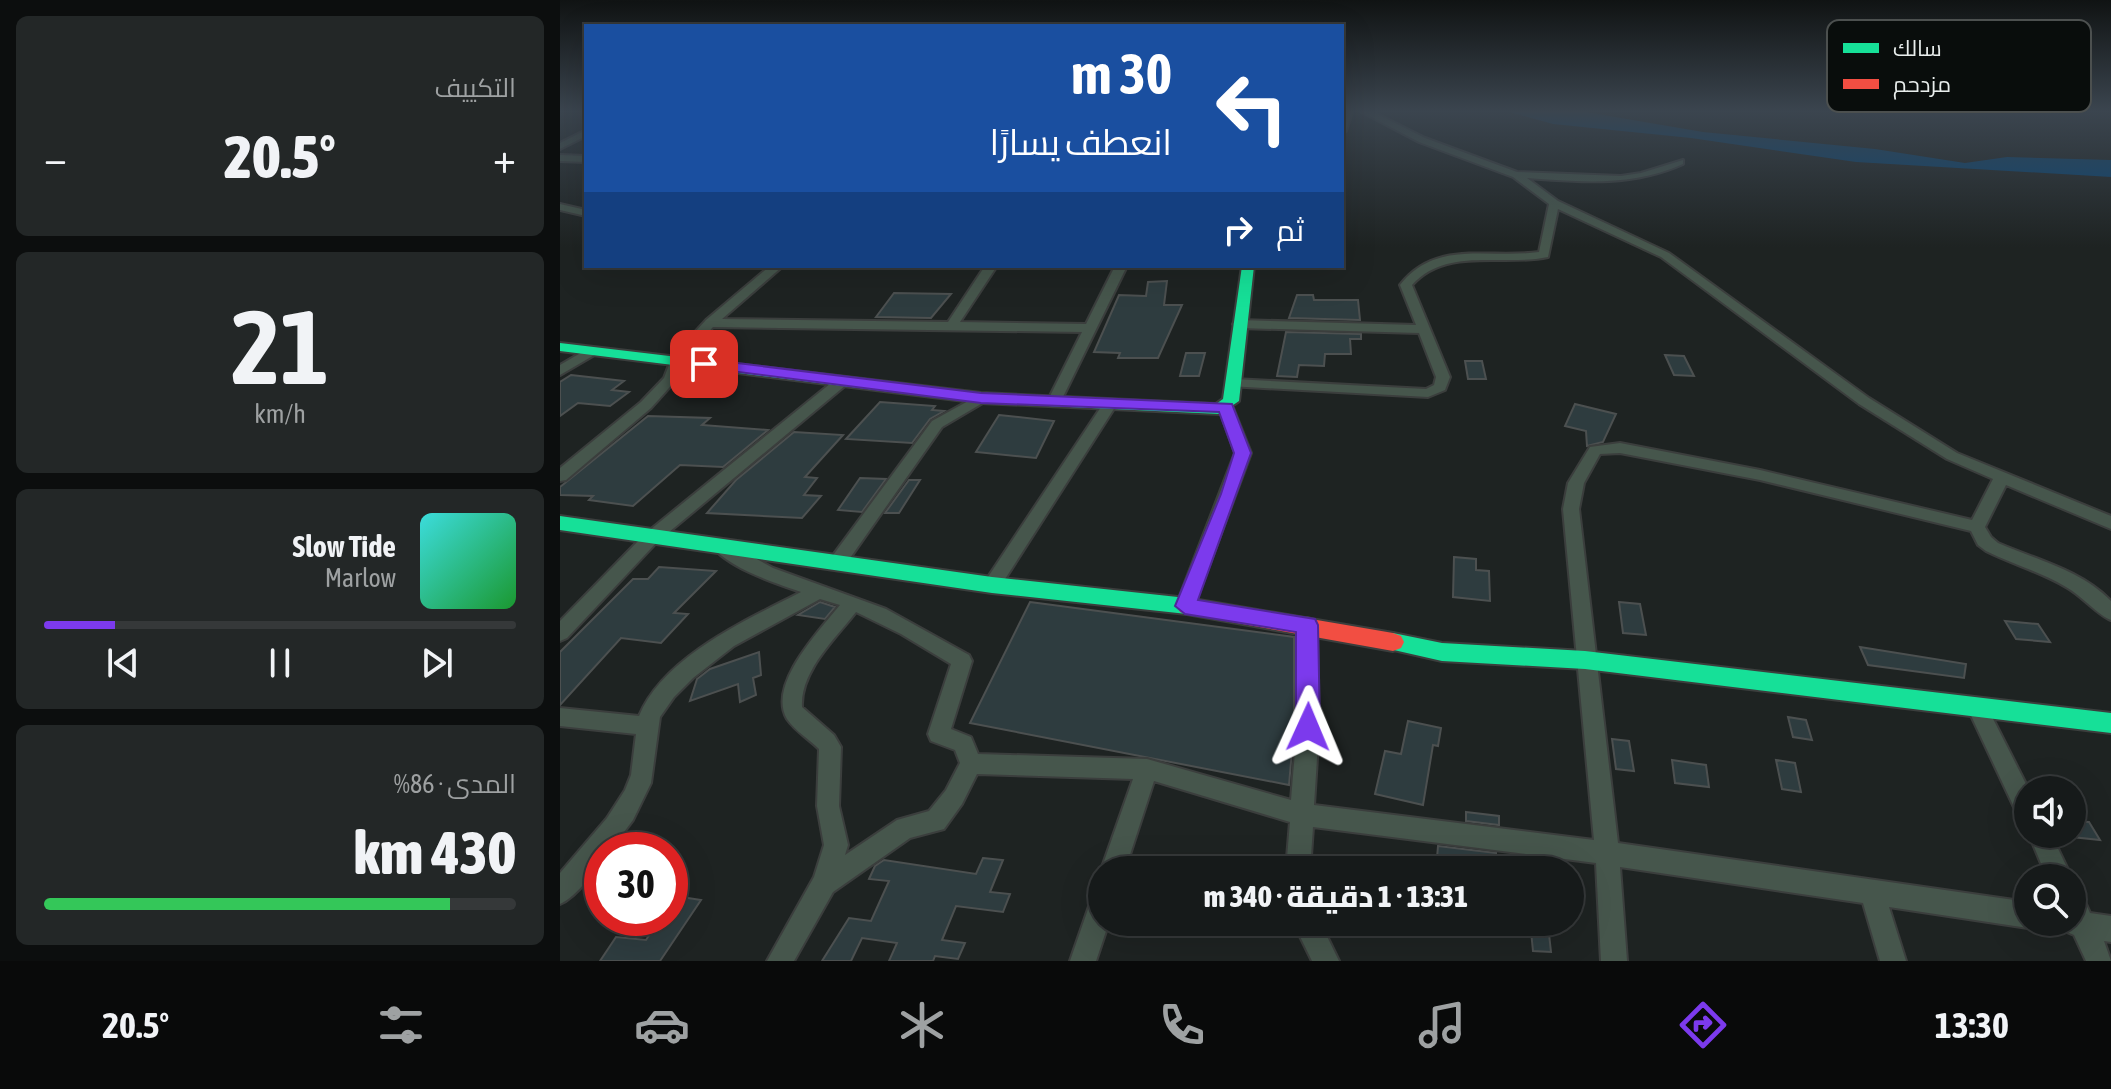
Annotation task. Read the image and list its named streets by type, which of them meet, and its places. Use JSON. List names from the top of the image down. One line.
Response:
{"legend":["سالك","مزدحم"],"page":{"tile":["التكييف",["21","km/h"],["المدى · 86%","430 km"]],"turn":["30 m","انعطف يسارًا"],"heat":["−","20.5°","+"],"then":"ثم","song":["Slow Tide","Marlow"],"limit":"30","trip":"13:31 · 1 دقيقة · 340 m","tabs":["13:30","20.5°"]}}
